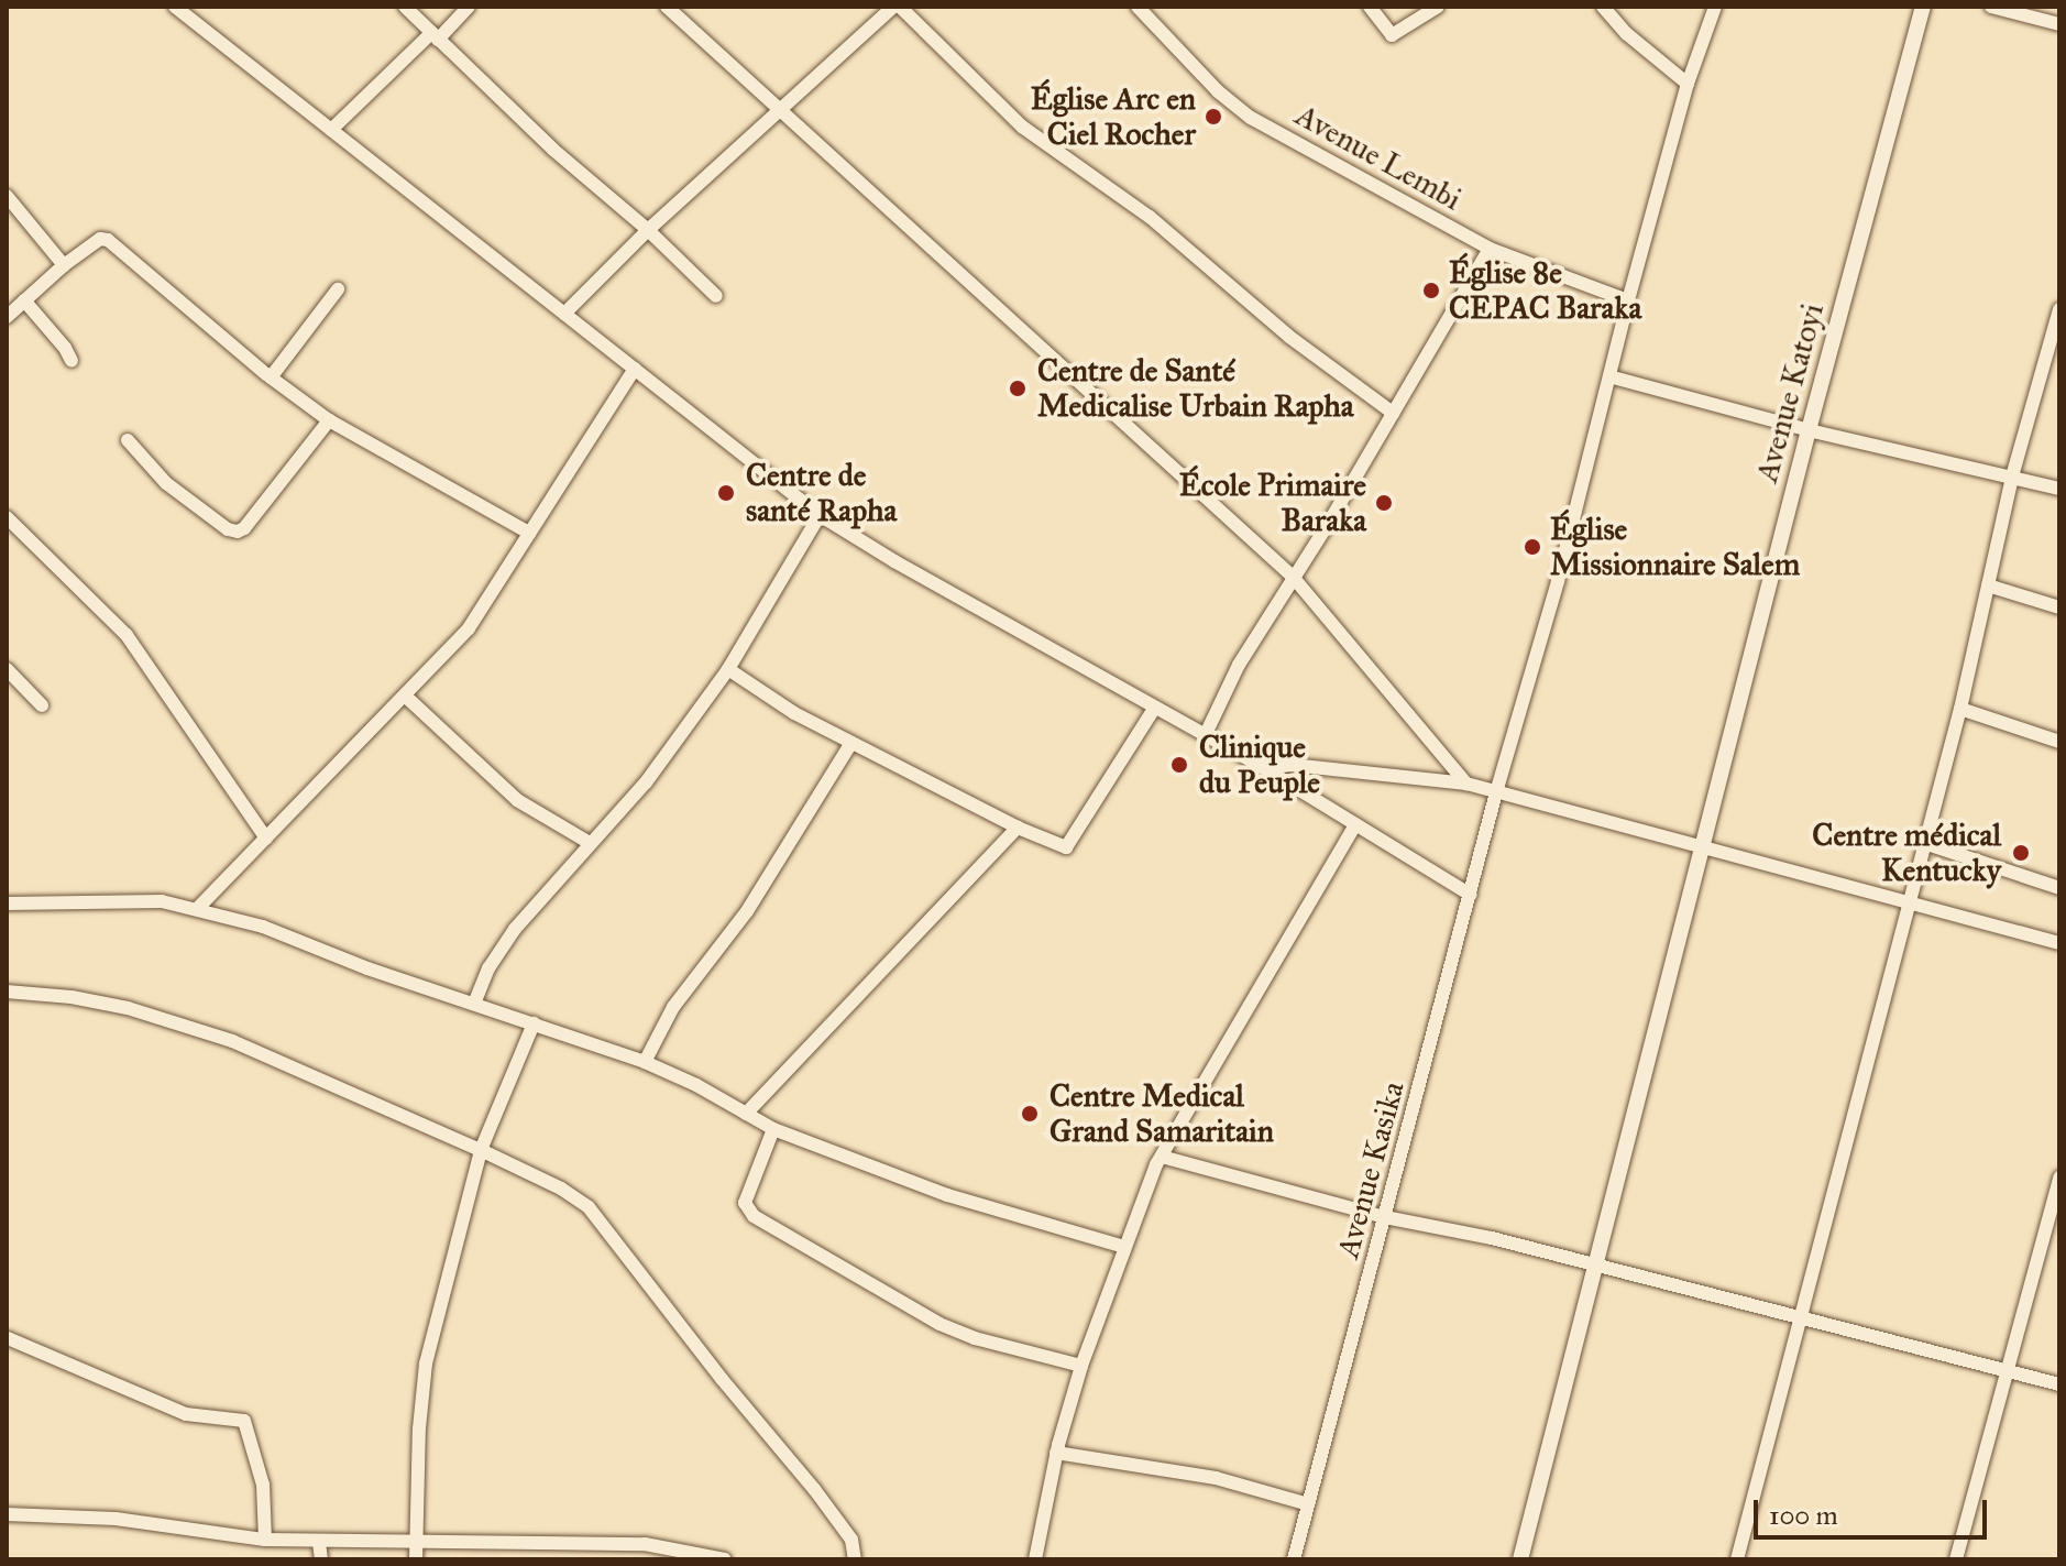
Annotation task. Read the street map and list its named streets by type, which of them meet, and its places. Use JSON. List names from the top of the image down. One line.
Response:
{"streets":{"street":["Avenue Lembi","Avenue Katoyi","Avenue Kasika"]},"crossings":[["Avenue Lembi","Avenue Kasika"]],"places":["Église Arc en Ciel Rocher","Église 8e CEPAC Baraka","Centre de Santé Medicalise Urbain Rapha","Centre de santé Rapha","École Primaire Baraka","Église Missionnaire Salem","Clinique du Peuple","Centre médical Kentucky","Centre Medical Grand Samaritain"],"scale_bar":"100 m"}
